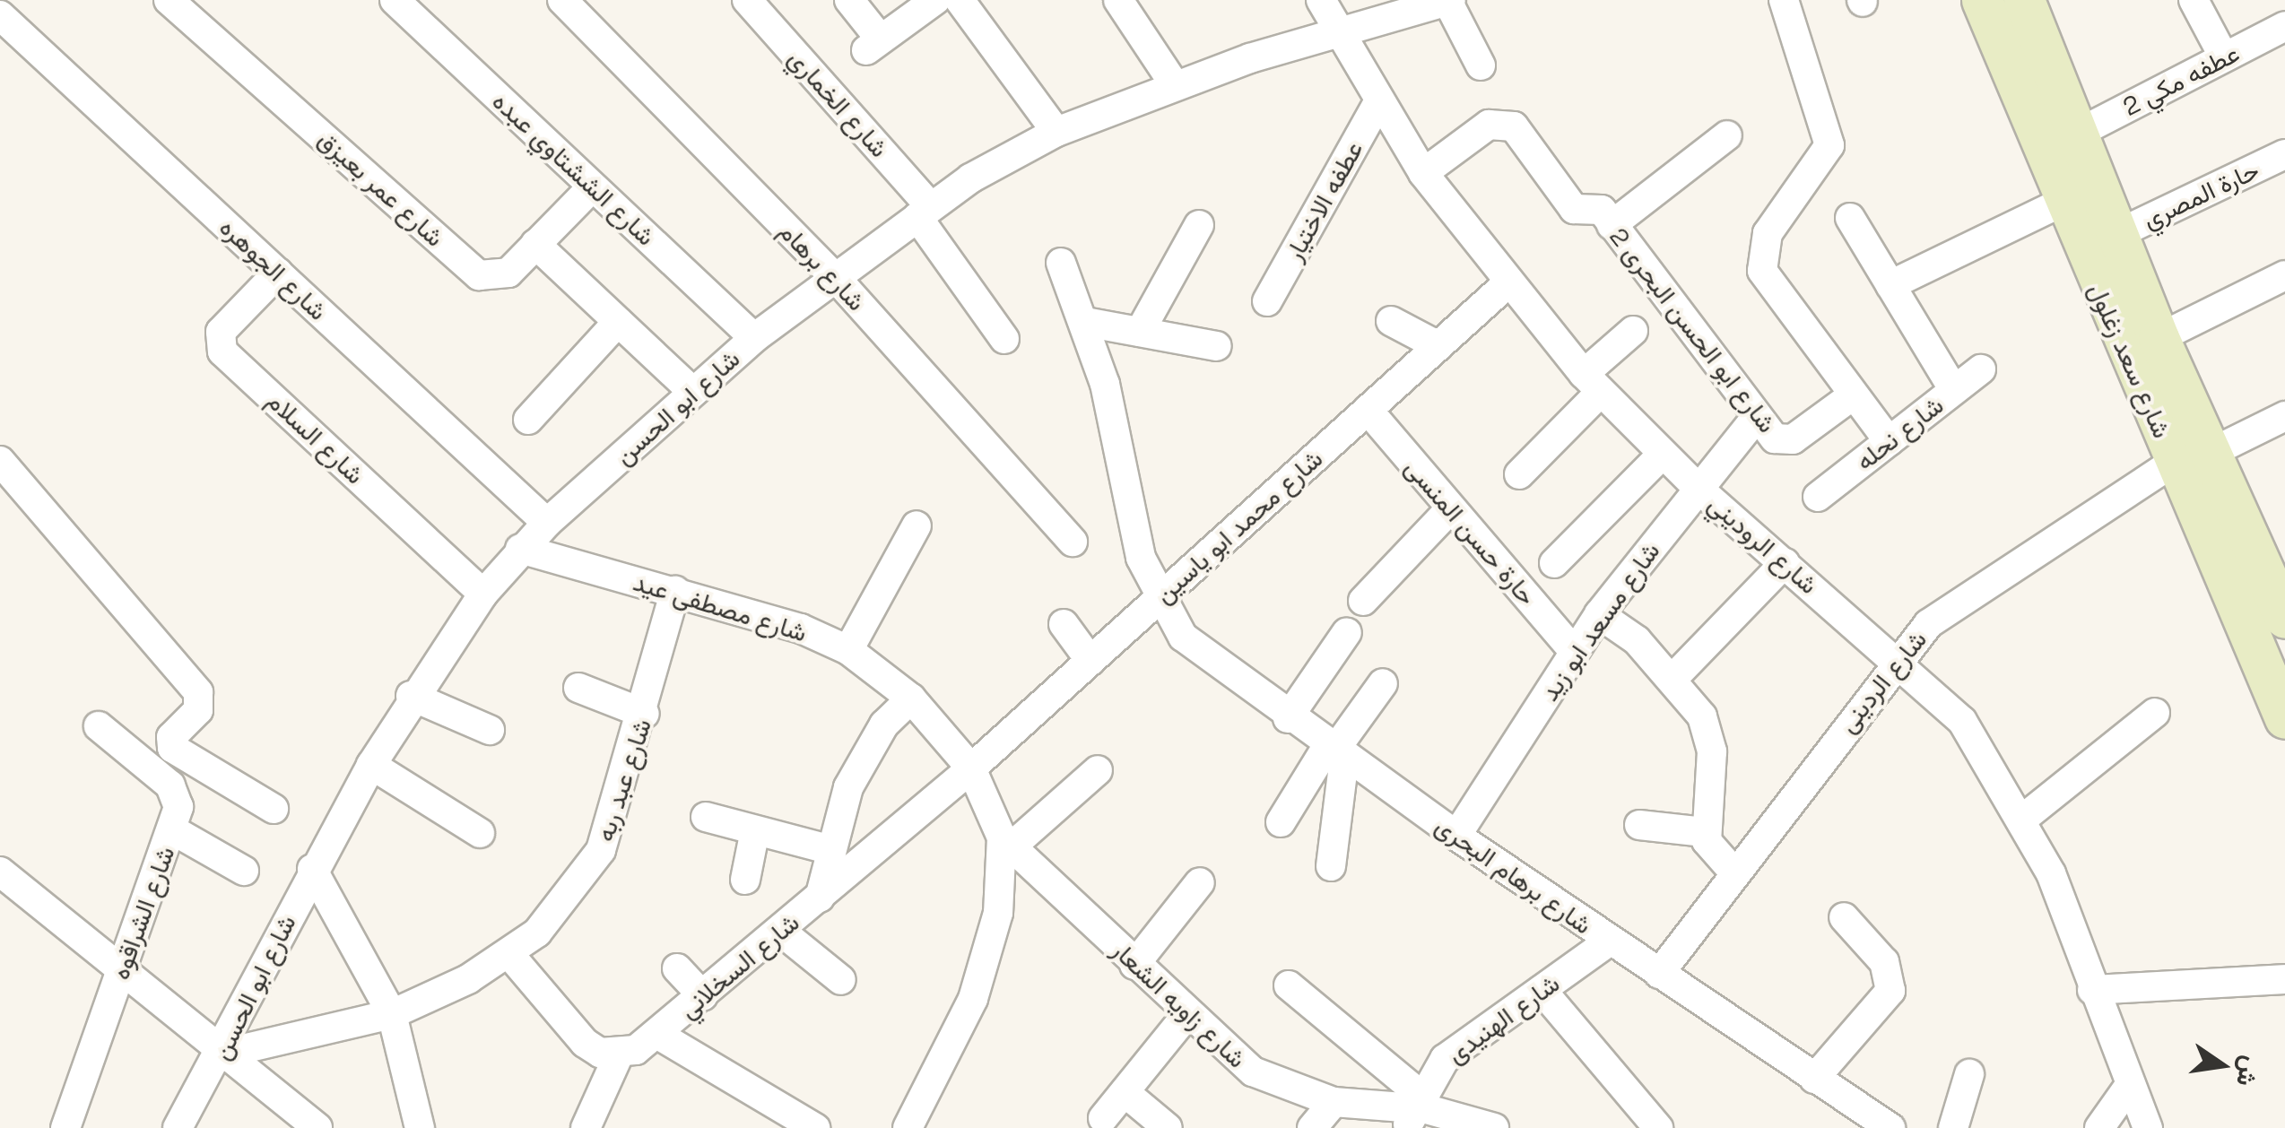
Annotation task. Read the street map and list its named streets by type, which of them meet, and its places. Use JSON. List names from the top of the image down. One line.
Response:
{"streets":{"street":["عطفه مكي 2","شارع الخماري","شارع الششتاوي عبده","شارع عمر بعيزق","حارة المصري","عطفه الاختيار","شارع برهام","شارع الجوهره","شارع ابو الحسن البحرى 2","شارع سعد زغلول","شارع ابو الحسن","شارع نحله","شارع السلام","شارع محمد ابو ياسين","حارة حسن المنسى","شارع الروديني","شارع مصطفى عيد","شارع مسعد ابو زيد","شارع الردينى","شارع عبد ربه","شارع برهام البحرى","شارع الشراقوه","شارع السخلاني","شارع زاويه الشعار","شارع الهنيدى"]},"crossings":[["عطفه مكي 2","شارع سعد زغلول"],["شارع الخماري","شارع ابو الحسن"],["شارع الششتاوي عبده","شارع عمر بعيزق"],["شارع الششتاوي عبده","شارع ابو الحسن"],["حارة المصري","شارع سعد زغلول"],["عطفه الاختيار","شارع الروديني"],["شارع برهام","شارع ابو الحسن"],["شارع الجوهره","شارع ابو الحسن"],["شارع الجوهره","شارع السلام"],["شارع ابو الحسن البحرى 2","شارع الروديني"],["شارع ابو الحسن البحرى 2","شارع مسعد ابو زيد"],["شارع سعد زغلول","شارع الردينى"],["شارع ابو الحسن","شارع السلام"],["شارع ابو الحسن","شارع الروديني"],["شارع ابو الحسن","شارع مصطفى عيد"],["شارع ابو الحسن","شارع عبد ربه"],["شارع محمد ابو ياسين","حارة حسن المنسى"],["شارع محمد ابو ياسين","شارع الروديني"],["شارع محمد ابو ياسين","شارع مصطفى عيد"],["شارع محمد ابو ياسين","شارع برهام البحرى"],["شارع محمد ابو ياسين","شارع السخلاني"],["حارة حسن المنسى","شارع مسعد ابو زيد"],["شارع الروديني","شارع مسعد ابو زيد"],["شارع الروديني","شارع الردينى"],["شارع مصطفى عيد","شارع عبد ربه"],["شارع مصطفى عيد","شارع السخلاني"],["شارع مصطفى عيد","شارع زاويه الشعار"],["شارع مسعد ابو زيد","شارع برهام البحرى"],["شارع الردينى","شارع برهام البحرى"],["شارع برهام البحرى","شارع الهنيدى"],["شارع زاويه الشعار","شارع الهنيدى"]],"north":"right"}
